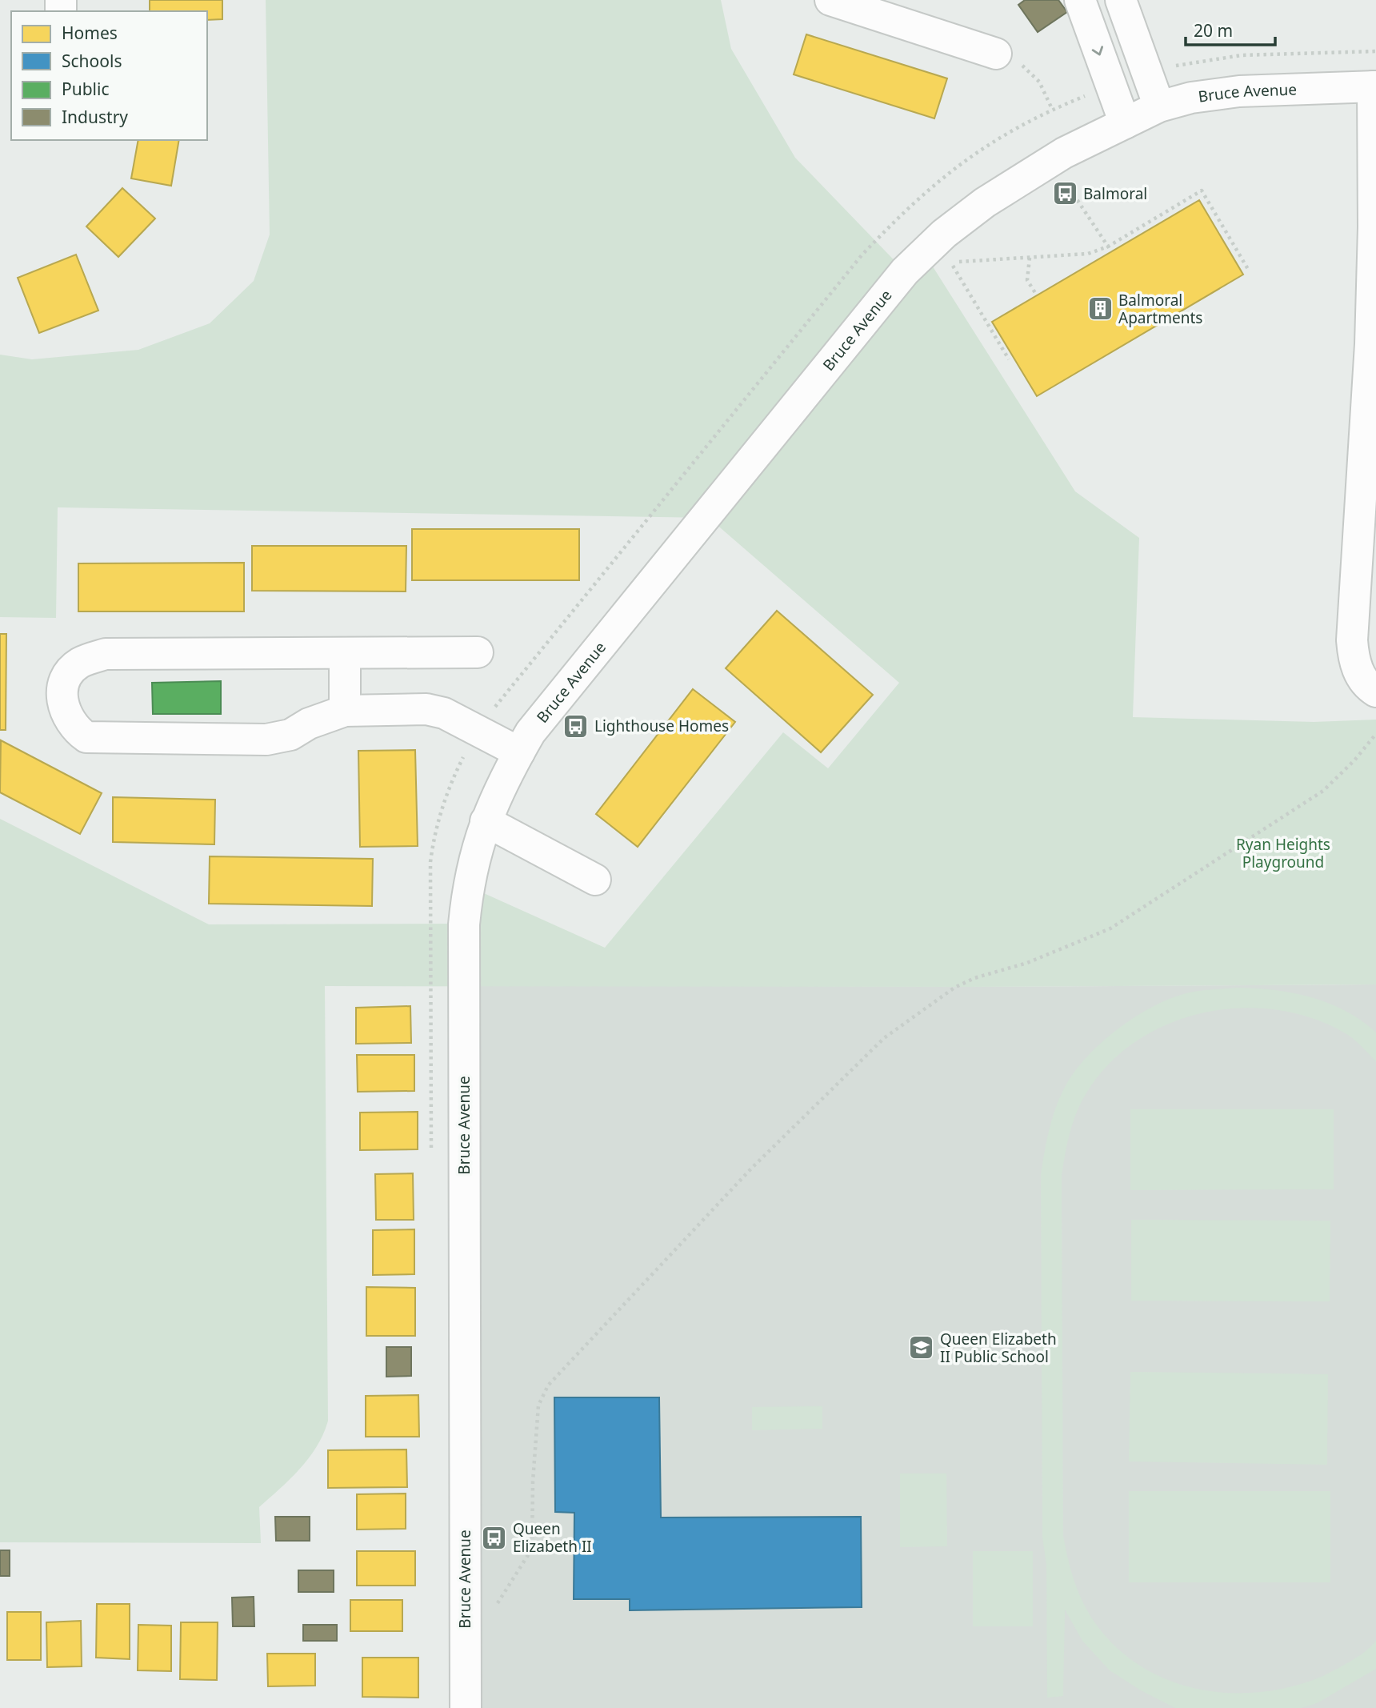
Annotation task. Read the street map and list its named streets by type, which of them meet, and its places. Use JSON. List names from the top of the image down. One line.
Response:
{"streets":{"street":["Bruce Avenue"]},"parks":["Ryan Heights Playground"],"places":{"bus stop":["Balmoral","Lighthouse Homes","Queen Elizabeth II"],"building":["Balmoral Apartments"],"school or university":["Queen Elizabeth II Public School"]},"legend":["Homes","Schools","Public","Industry"],"scale_bar":"20 m"}
